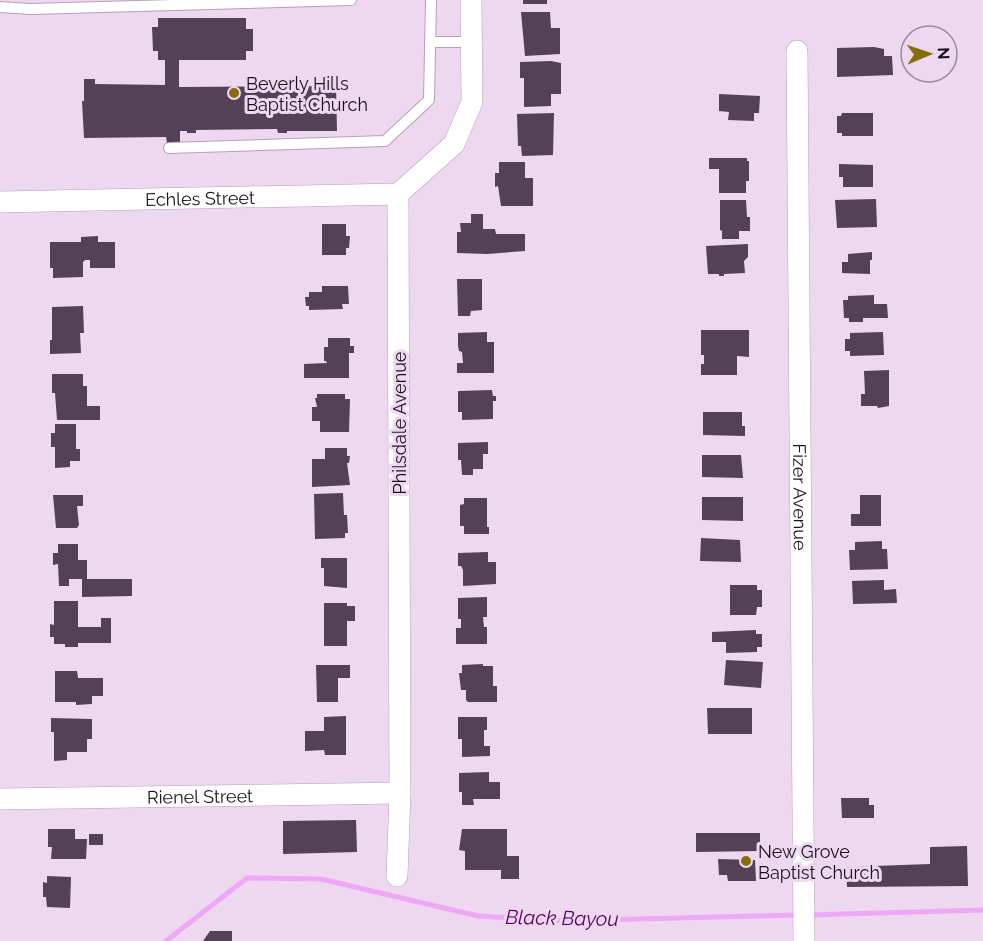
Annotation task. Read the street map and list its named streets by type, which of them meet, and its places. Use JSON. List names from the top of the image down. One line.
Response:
{"streets":{"street":["Echles Street","Philsdale Avenue","Fizer Avenue","Rienel Street"]},"crossings":[["Echles Street","Philsdale Avenue"],["Philsdale Avenue","Rienel Street"]],"water":["Black Bayou"],"places":["Beverly Hills Baptist Church","New Grove Baptist Church"],"north":"right"}
